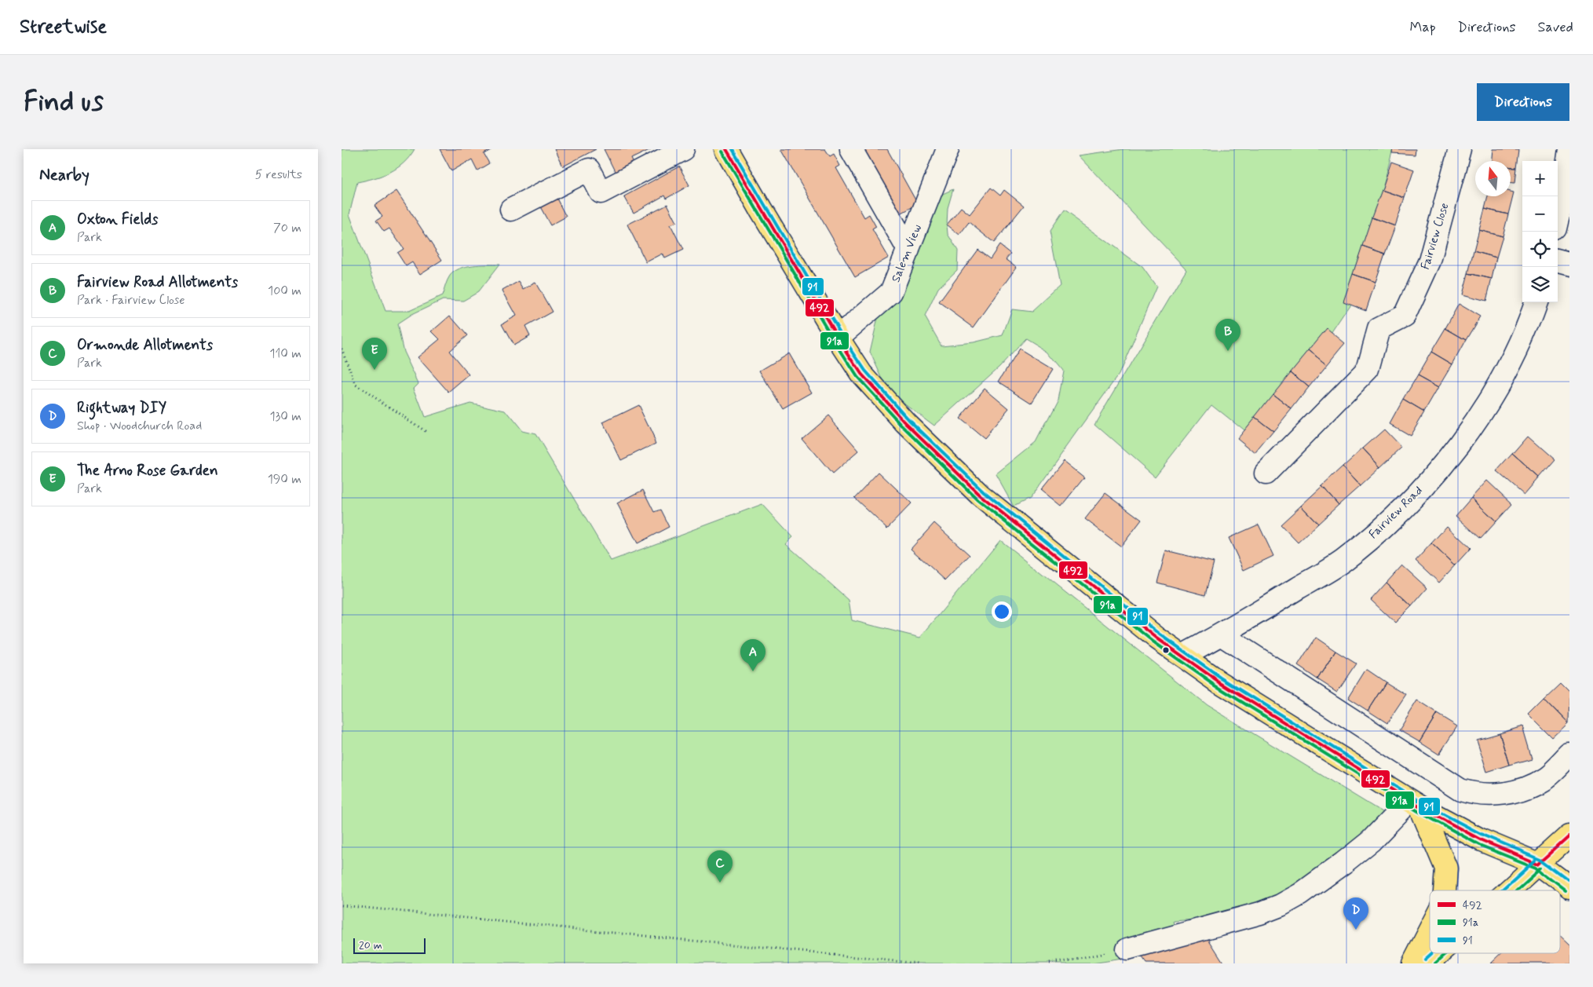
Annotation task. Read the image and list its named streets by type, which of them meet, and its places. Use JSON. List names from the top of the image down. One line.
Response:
{"streets":{"street":["Fairview Close","Salem View","Fairview Road"]},"lines":["transit line 492","transit line 91","transit line 91a"],"legend":["492","91a","91"],"scale_bar":"20 m","north":"top","page":{"header":"Streetwise","nav":["Map","Directions","Saved"],"buttons":"Directions","title":"Find us","heading":["Nearby","5 results"],"map_buttons":["+","−"],"list":[{"mark":"A","name":"Oxton Fields","note":"Park","value":"70 m"},{"mark":"B","name":"Fairview Road Allotments","note":"Park · Fairview Close","value":"100 m"},{"mark":"C","name":"Ormonde Allotments","note":"Park","value":"110 m"},{"mark":"D","name":"Rightway DIY","note":"Shop · Woodchurch Road","value":"130 m"},{"mark":"E","name":"The Arno Rose Garden","note":"Park","value":"190 m"}],"pins":["B","E","A","C","D"],"scale":"20 m"}}
